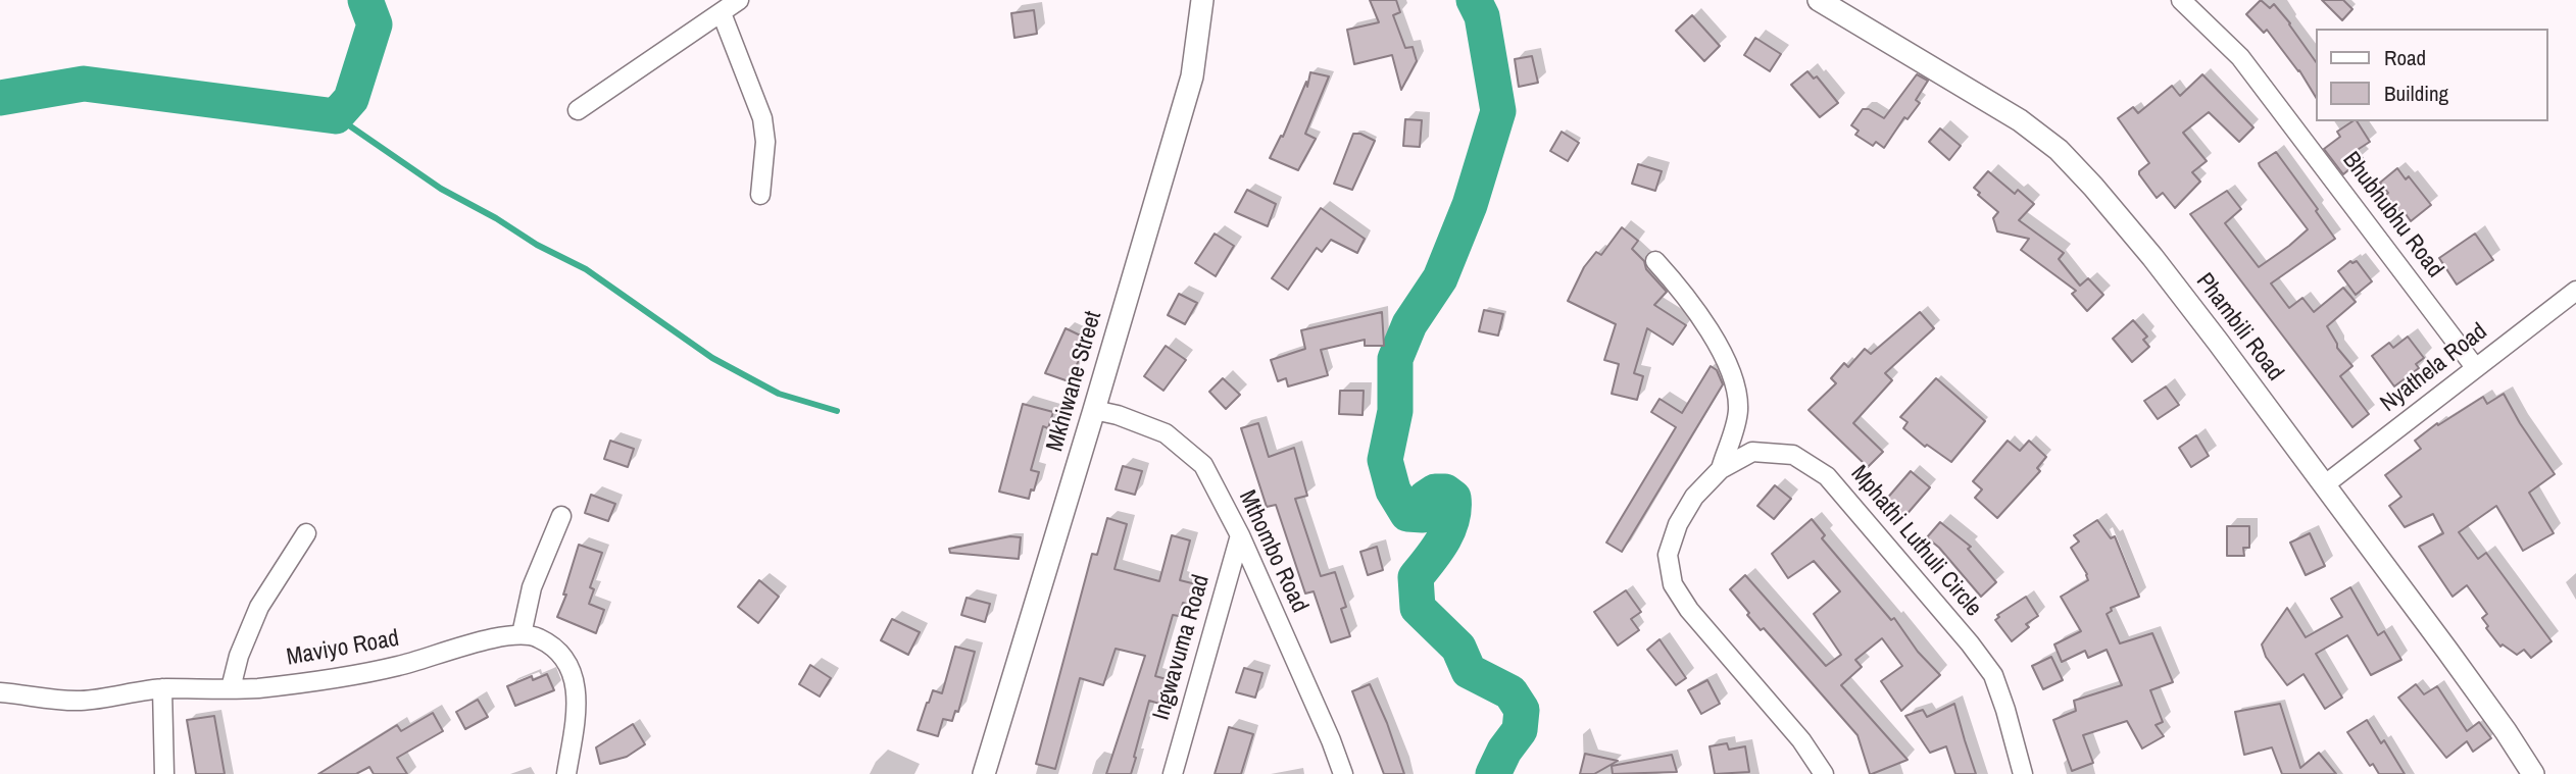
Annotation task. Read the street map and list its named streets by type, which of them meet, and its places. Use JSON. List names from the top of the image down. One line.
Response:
{"streets":{"street":["Bhubhubhu Road","Phambili Road","Nyathela Road","Mkhiwane Street","Mphathi Luthuli Circle","Mthombo Road","Ingwavuma Road","Maviyo Road"]},"crossings":[["Bhubhubhu Road","Nyathela Road"],["Phambili Road","Nyathela Road"],["Mkhiwane Street","Mthombo Road"],["Mthombo Road","Ingwavuma Road"]],"legend":["Road","Building"]}
